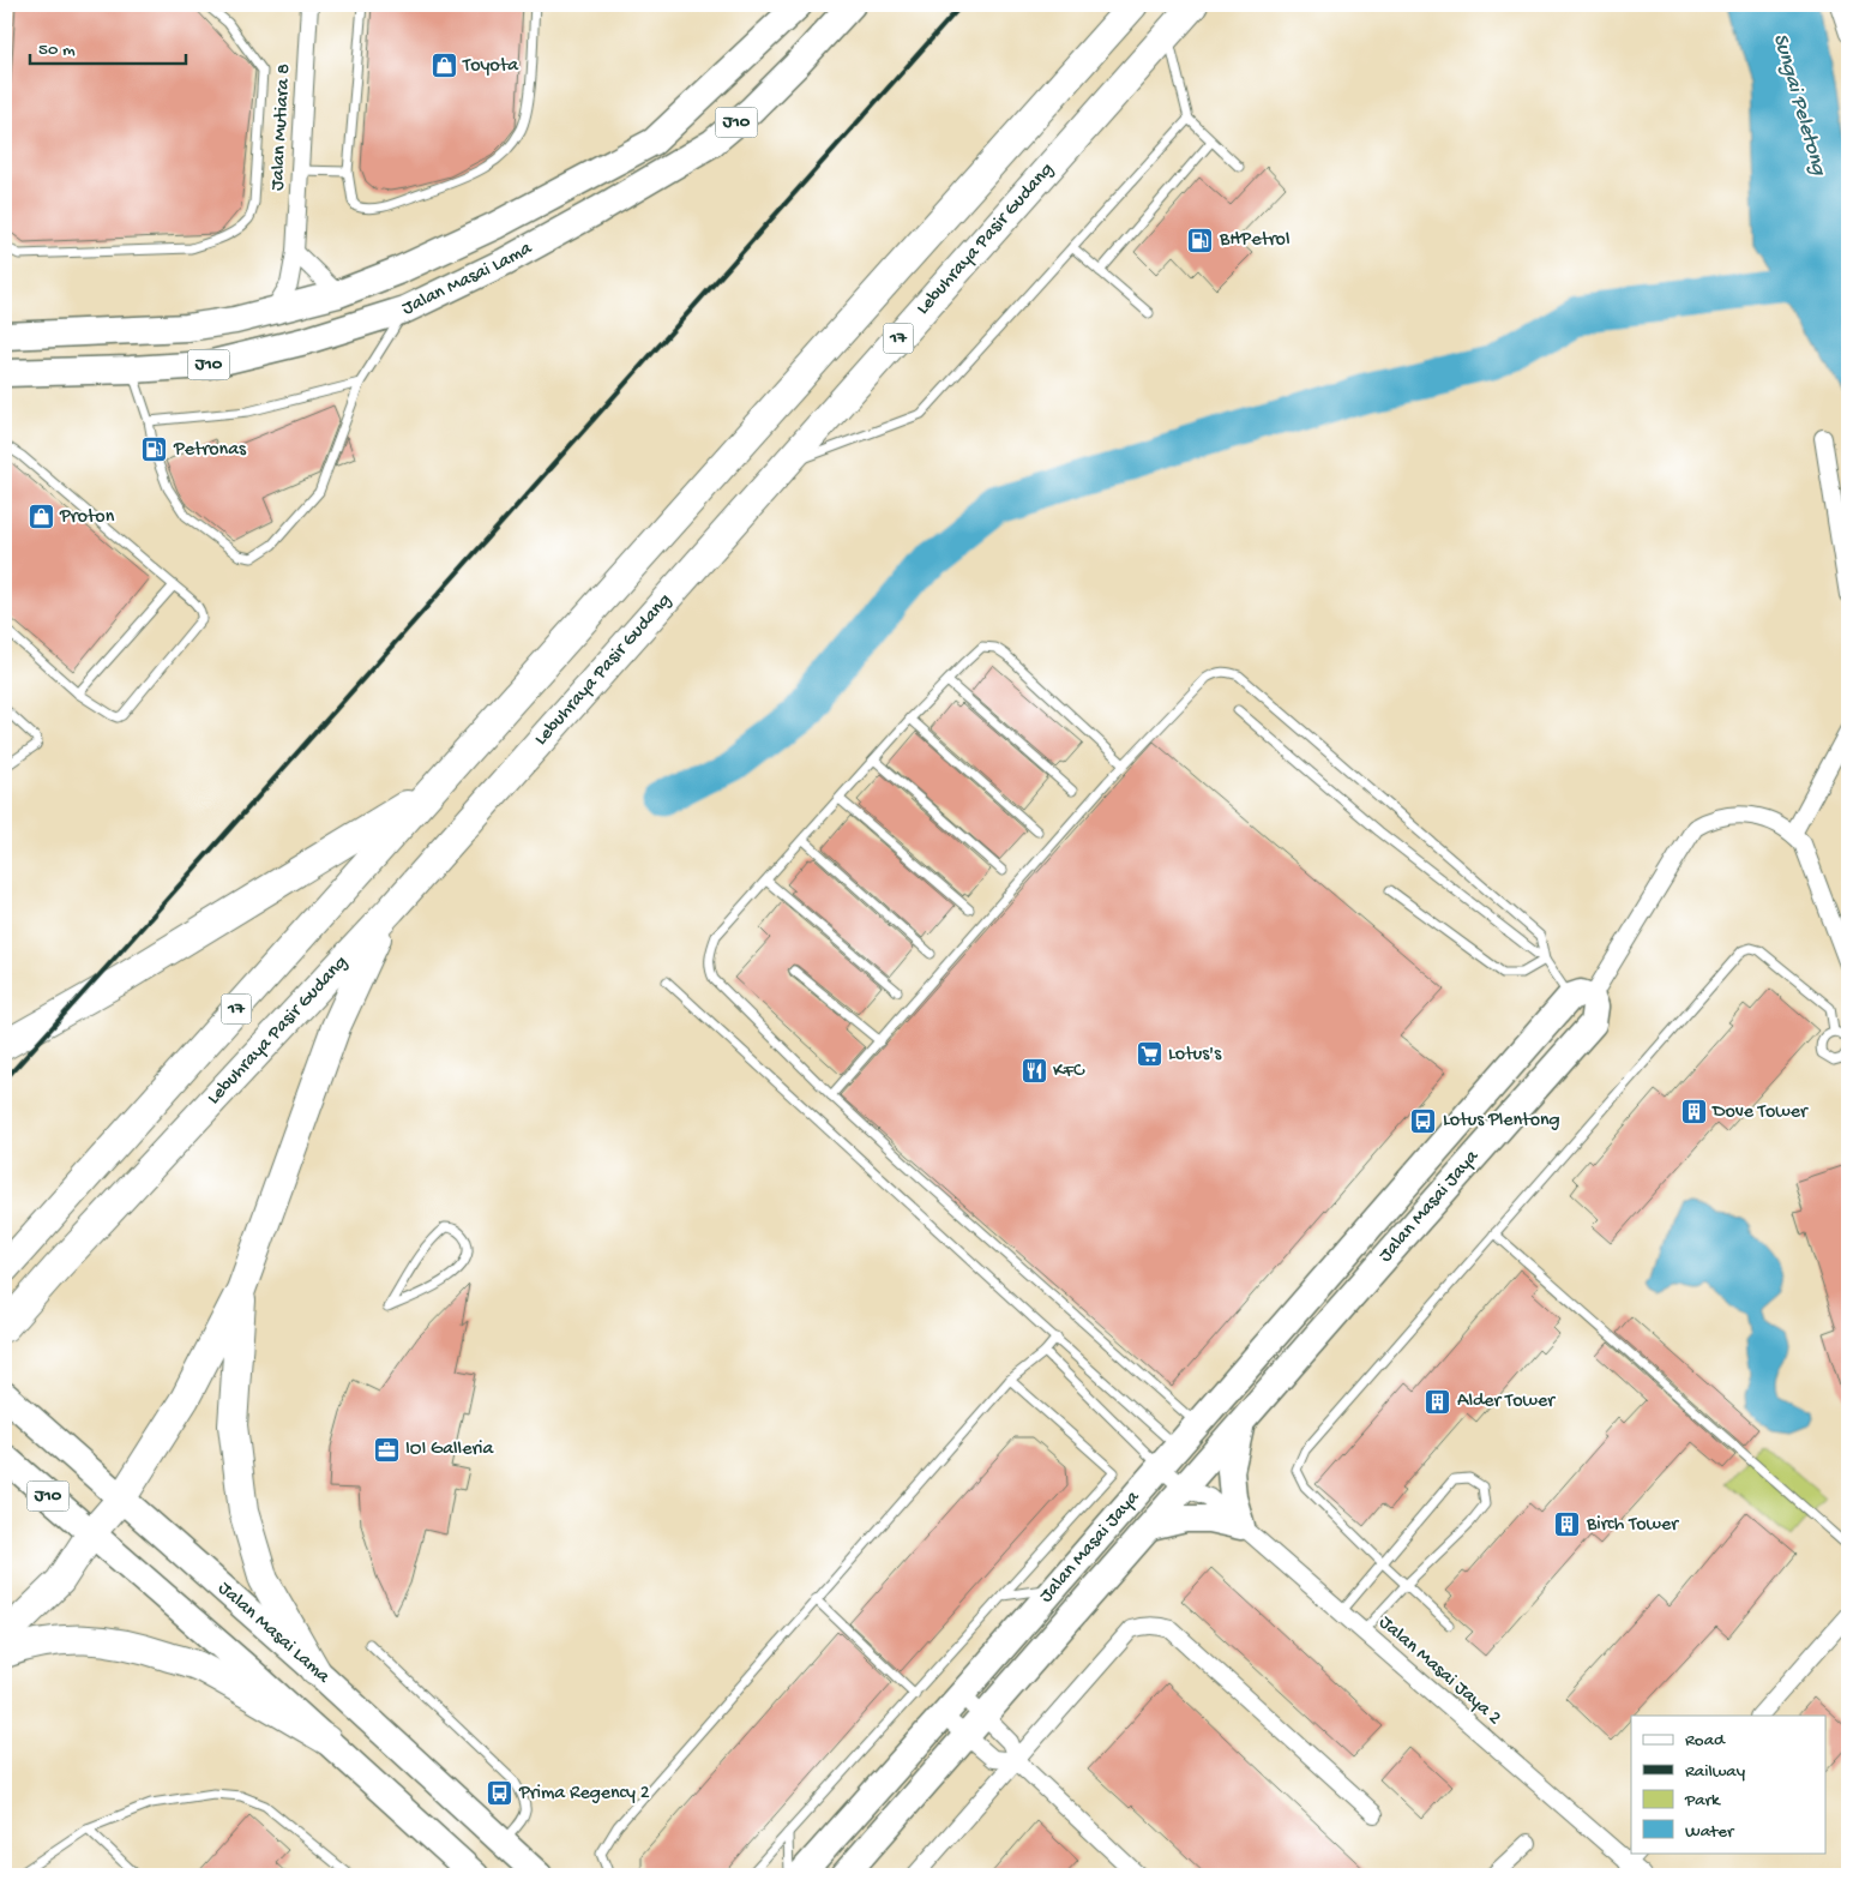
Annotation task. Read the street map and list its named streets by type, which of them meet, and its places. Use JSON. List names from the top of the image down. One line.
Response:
{"streets":{"highway":["Lebuhraya Pasir Gudang","17"],"main road":["J10","Jalan Masai Lama","Jalan Masai Jaya"],"street":["Jalan Mutiara 8","Jalan Masai Jaya 2"]},"crossings":[["Jalan Mutiara 8","Jalan Masai Lama"],["Jalan Masai Jaya","Jalan Masai Jaya 2"]],"water":["Sungai Peletong"],"places":{"shop":["Toyota","Proton"],"fuel station":["BHPetrol","Petronas"],"supermarket":["Lotus's"],"restaurant":["KFC"],"building":["Dove Tower","Alder Tower","Birch Tower"],"bus stop":["Lotus Plentong","Prima Regency 2"],"office":["IOI Galleria"]},"legend":["Road","Railway","Park","Water"],"scale_bar":"50 m"}
